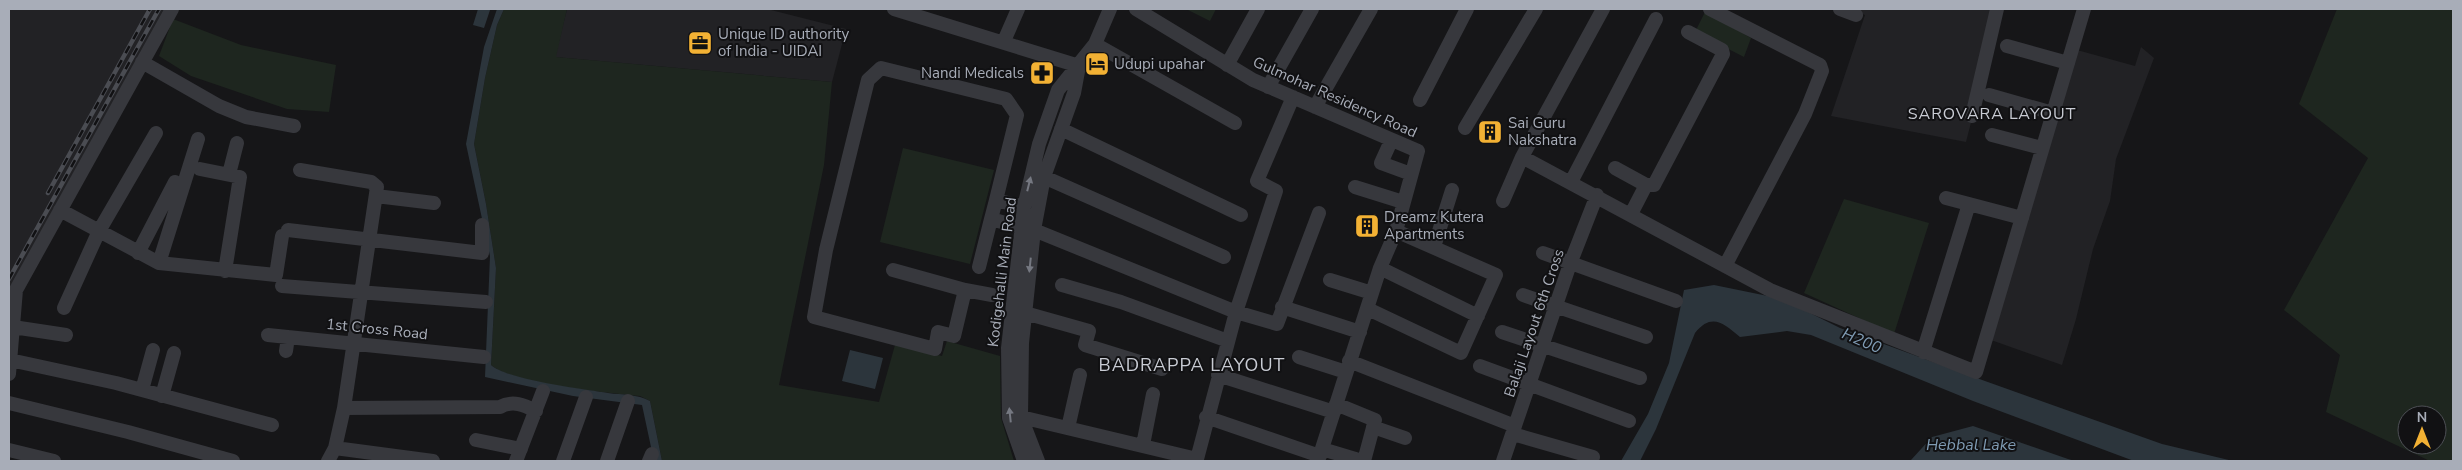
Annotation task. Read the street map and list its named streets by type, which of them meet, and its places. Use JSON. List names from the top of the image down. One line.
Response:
{"streets":{"street":["Gulmohar Residency Road","Kodigehalli Main Road","Balaji Layout 6th Cross","1st Cross Road"]},"districts":["SAROVARA LAYOUT","BADRAPPA LAYOUT"],"water":["H200","Hebbal Lake"],"places":{"office":["Unique ID authority of India - UIDAI"],"hotel":["Udupi upahar"],"pharmacy":["Nandi Medicals"],"building":["Sai Guru Nakshatra","Dreamz Kutera Apartments"]},"north":"top"}
